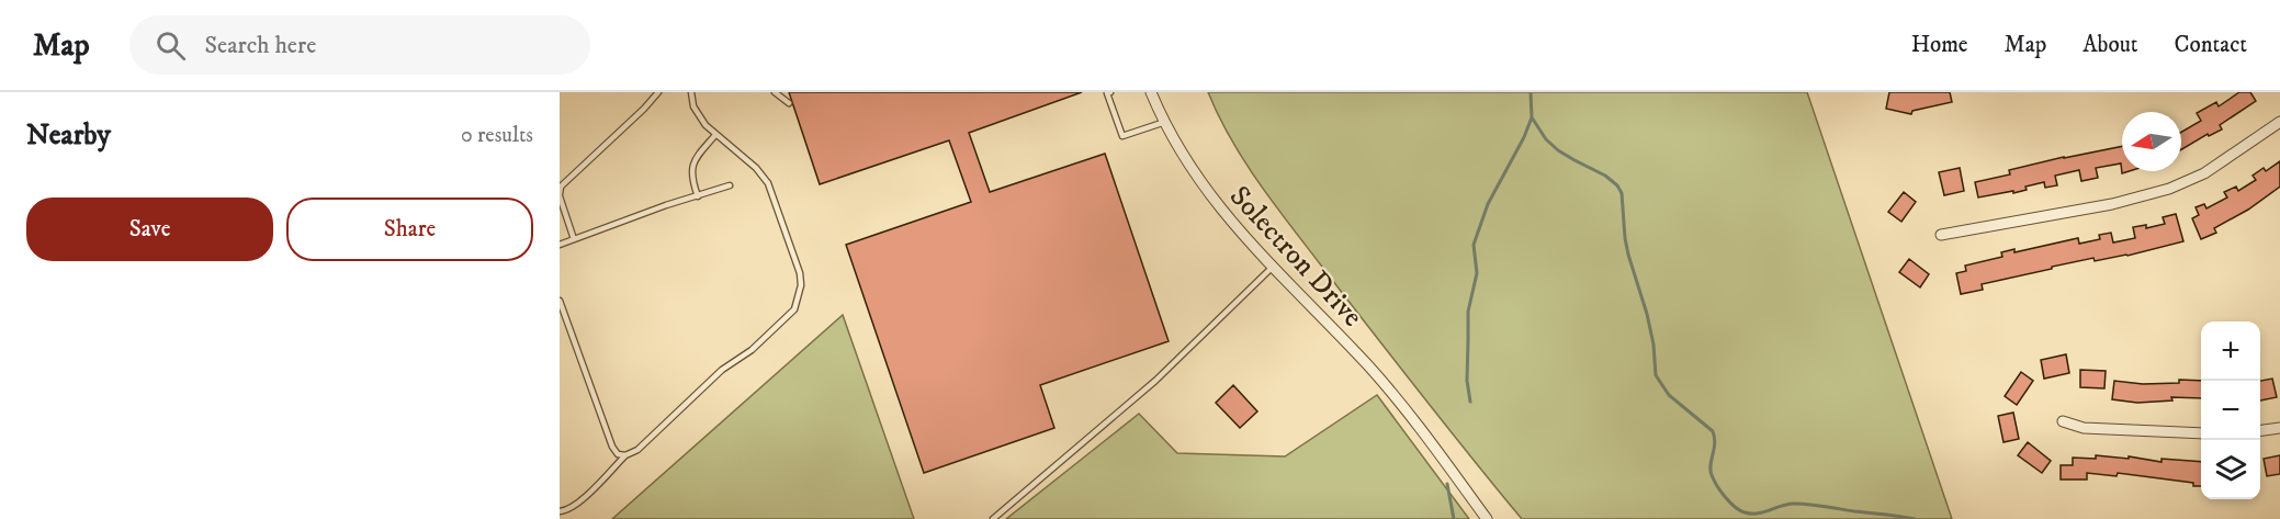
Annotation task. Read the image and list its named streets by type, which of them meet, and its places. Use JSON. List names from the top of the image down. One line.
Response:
{"streets":{"street":["Solectron Drive"]},"north":"left","page":{"header":"Map","search":"Search here","nav":["Home","Map","About","Contact"],"heading":["Nearby","0 results"],"buttons":["Save","Share"],"map_buttons":["+","−"]}}
